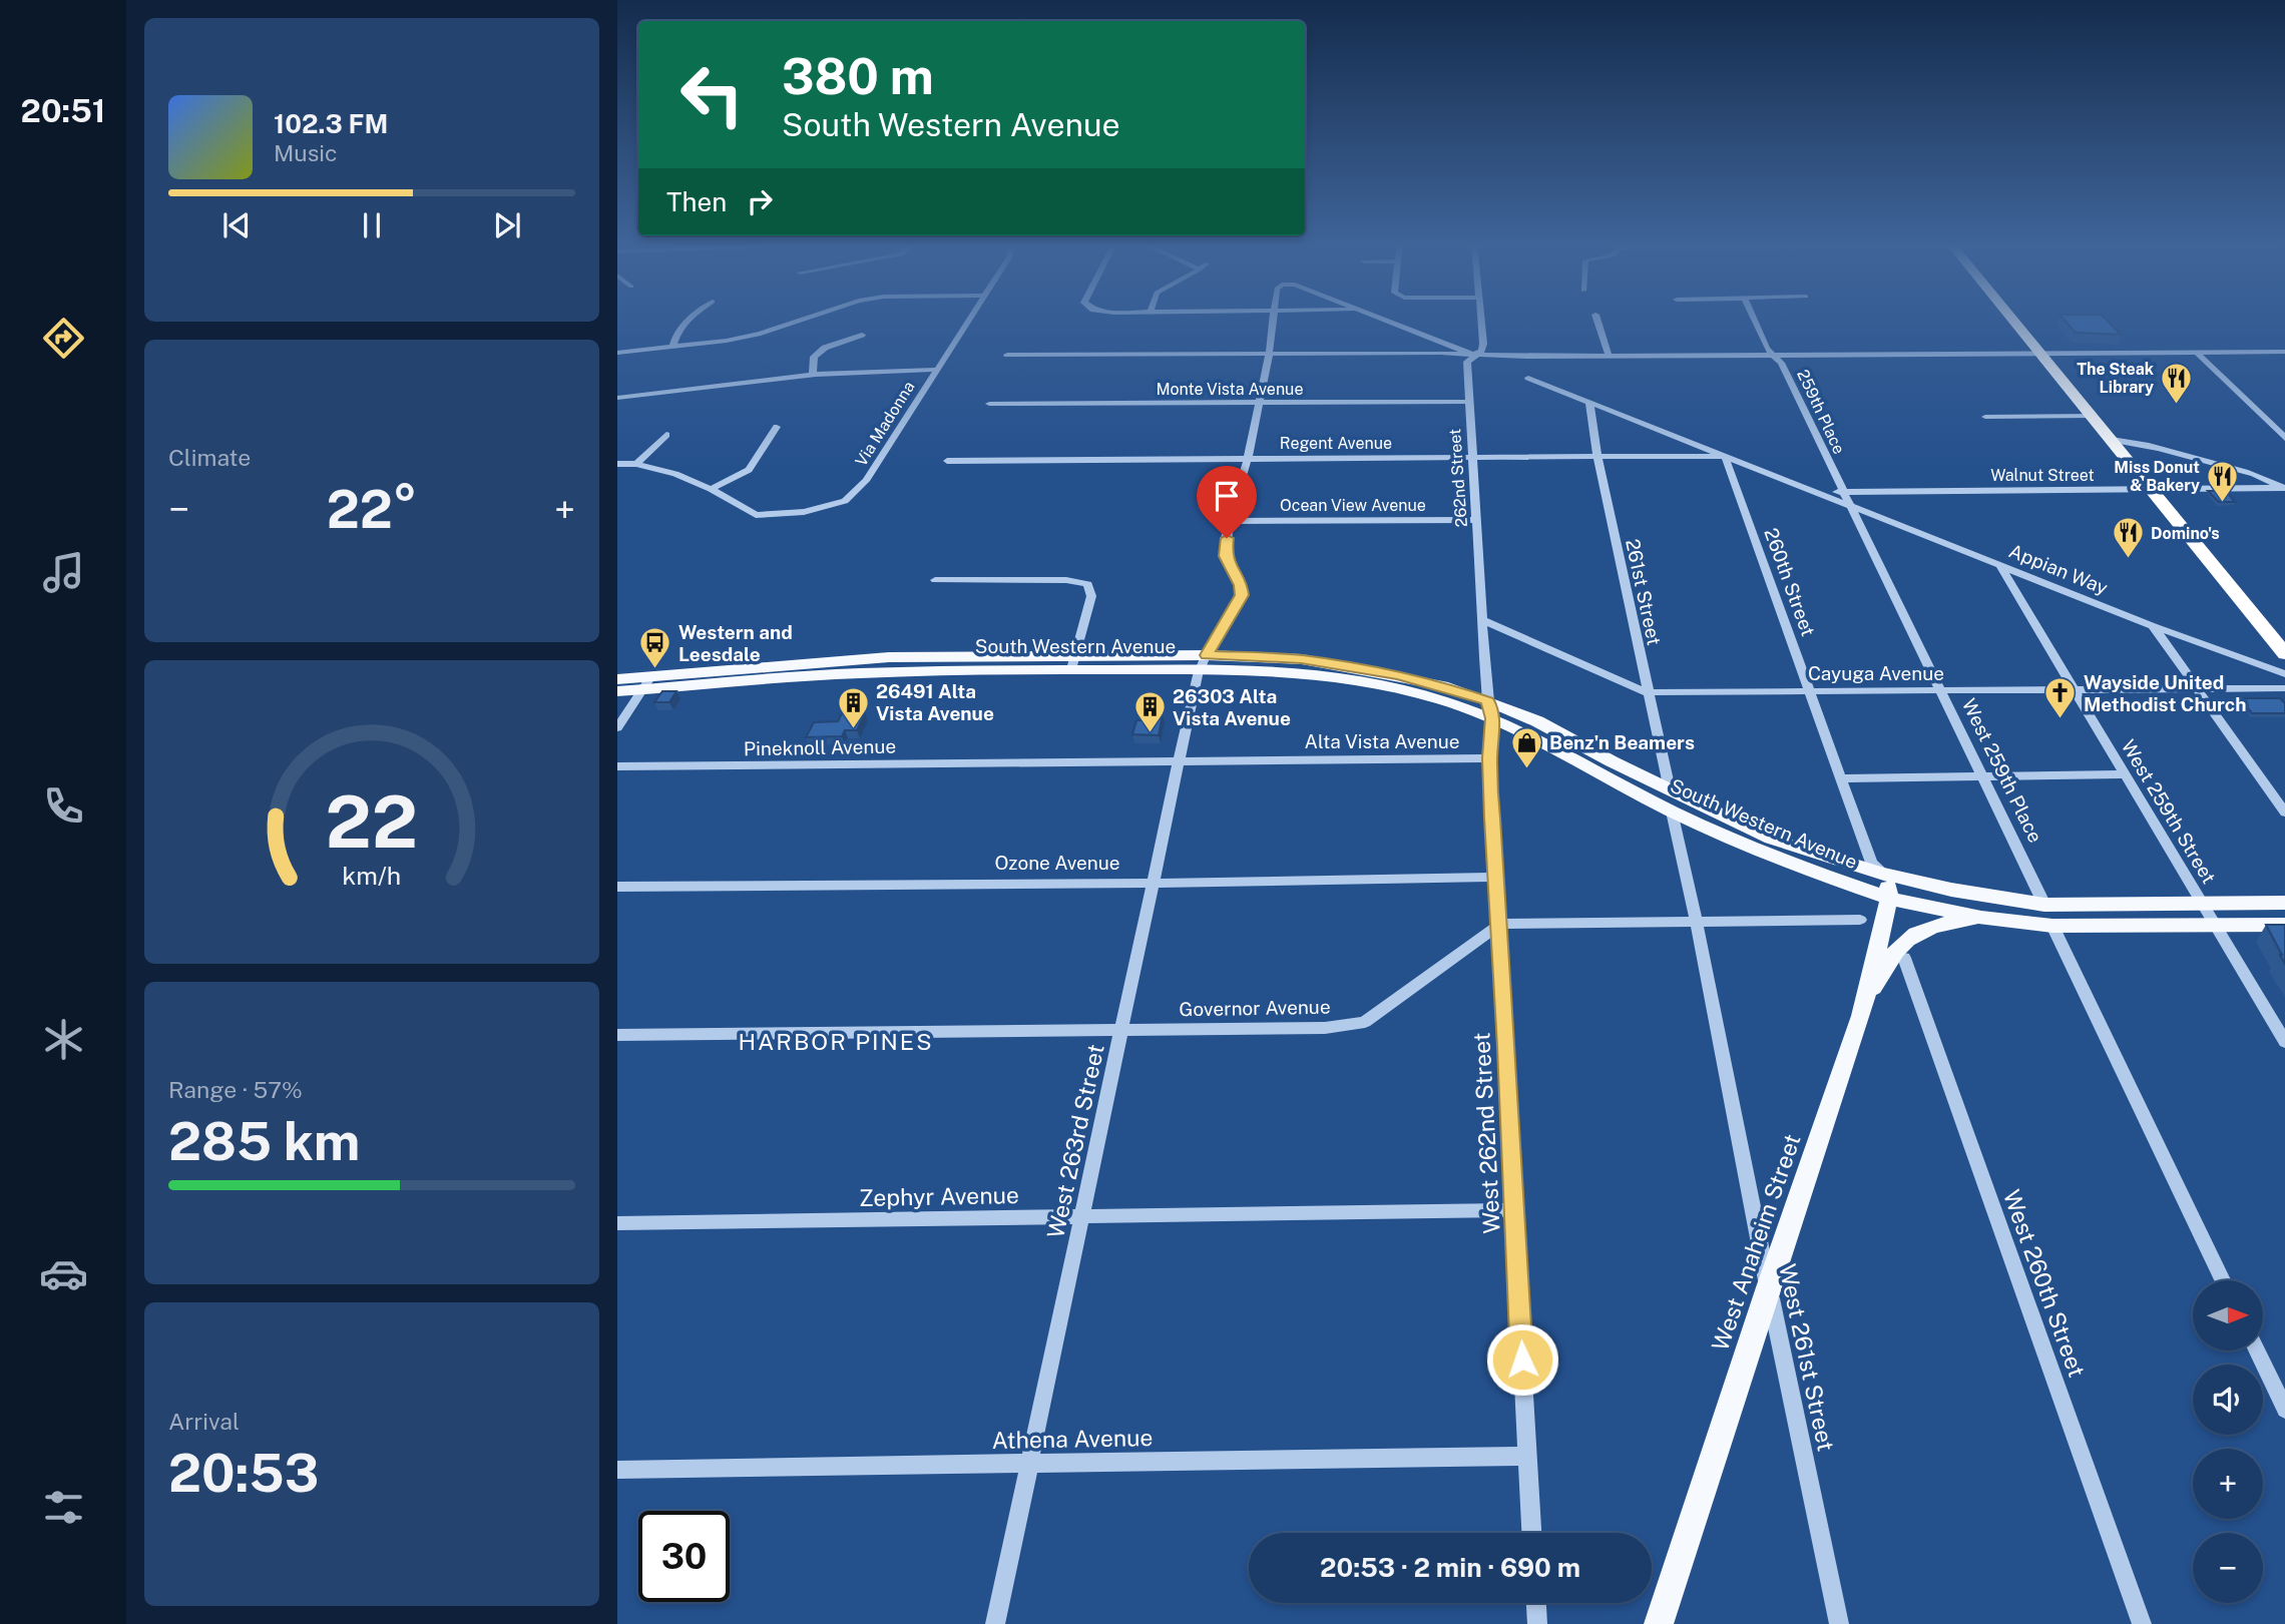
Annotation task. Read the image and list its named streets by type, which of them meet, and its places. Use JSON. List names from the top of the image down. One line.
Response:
{"streets":{"main road":["South Western Avenue","West Anaheim Street"],"street":["Monte Vista Avenue","259th Place","Via Madonna","Regent Avenue","Walnut Street","262nd Street","Ocean View Avenue","Appian Way","260th Street","261st Street","Cayuga Avenue","Alta Vista Avenue","Pineknoll Avenue","West 259th Place","West 259th Street","Ozone Avenue","Governor Avenue","West 262nd Street","West 263rd Street","Zephyr Avenue","West 260th Street","West 261st Street","Athena Avenue"]},"crossings":[["Monte Vista Avenue","262nd Street"],["259th Place","Walnut Street"],["259th Place","Appian Way"],["259th Place","West 259th Place"],["Regent Avenue","262nd Street"],["Regent Avenue","Appian Way"],["Regent Avenue","260th Street"],["Regent Avenue","261st Street"],["Walnut Street","Appian Way"],["262nd Street","Ocean View Avenue"],["262nd Street","South Western Avenue"],["262nd Street","Cayuga Avenue"],["262nd Street","West 262nd Street"],["Ocean View Avenue","West 263rd Street"],["Appian Way","260th Street"],["Appian Way","261st Street"],["Appian Way","West 259th Place"],["Appian Way","West 259th Street"],["260th Street","South Western Avenue"],["260th Street","Cayuga Avenue"],["260th Street","West Anaheim Street"],["261st Street","South Western Avenue"],["261st Street","Cayuga Avenue"],["South Western Avenue","West 259th Place"],["South Western Avenue","West 259th Street"],["South Western Avenue","West 262nd Street"],["South Western Avenue","West 263rd Street"],["South Western Avenue","West Anaheim Street"],["South Western Avenue","West 261st Street"],["Cayuga Avenue","West 259th Place"],["Cayuga Avenue","West 259th Street"],["Alta Vista Avenue","Pineknoll Avenue"],["Alta Vista Avenue","West 262nd Street"],["Alta Vista Avenue","West 263rd Street"],["Ozone Avenue","West 262nd Street"],["Ozone Avenue","West 263rd Street"],["Governor Avenue","West 262nd Street"],["Governor Avenue","West 263rd Street"],["West 262nd Street","Zephyr Avenue"],["West 262nd Street","Athena Avenue"],["West 263rd Street","Zephyr Avenue"],["West 263rd Street","Athena Avenue"],["West Anaheim Street","West 261st Street"]],"districts":["HARBOR PINES"],"places":{"restaurant":["The Steak Library","Miss Donut & Bakery","Domino's"],"bus stop":["Western and Leesdale"],"church":["Wayside United Methodist Church"],"building":["26491 Alta Vista Avenue","26303 Alta Vista Avenue"],"shop":["Benz'n Beamers"]},"north":"right","page":{"tabs":"20:51","turn":["380 m","South Western Avenue"],"song":["102.3 FM","Music"],"then":"Then","tile":["Climate",["Range · 57%","285 km"],["Arrival","20:53"]],"heat":["−","22°","+"],"map_buttons":["+","−"],"limit":"30","trip":"20:53 · 2 min · 690 m","gauge":["22","km/h"]}}
